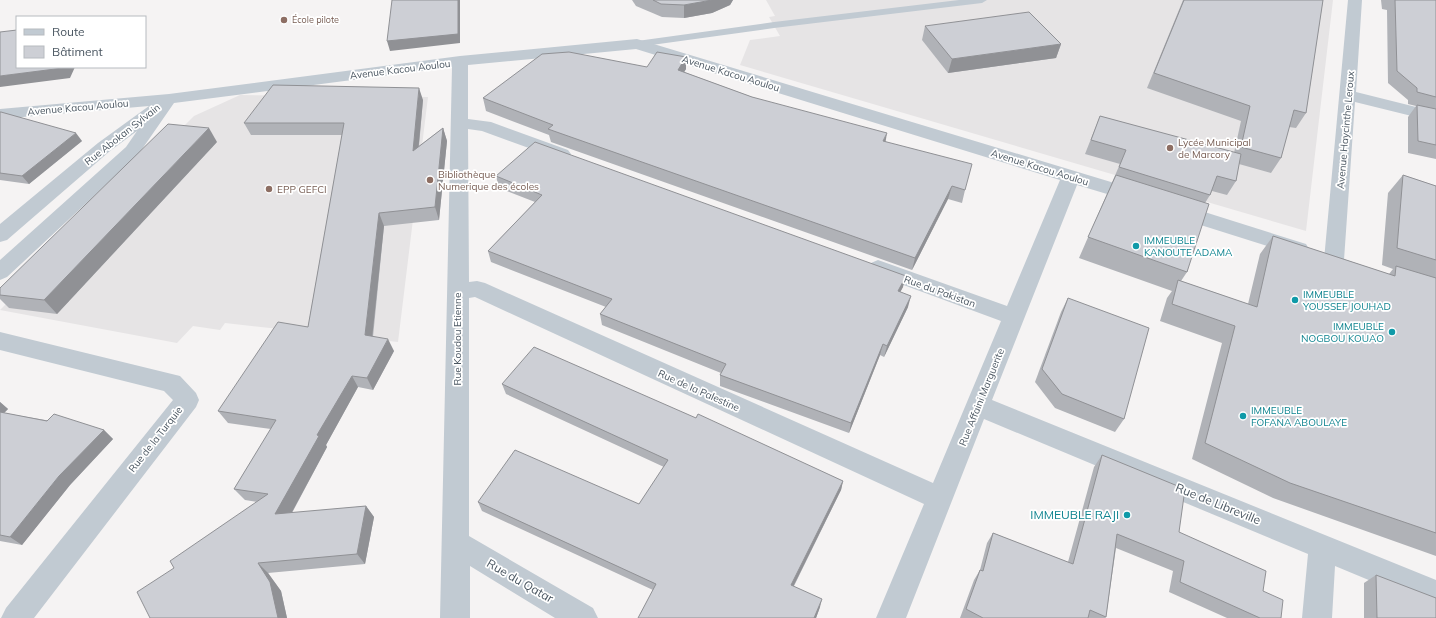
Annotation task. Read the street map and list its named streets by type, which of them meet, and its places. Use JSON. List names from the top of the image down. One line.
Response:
{"streets":{"street":["Avenue Kacou Aoulou","Avenue Haycinthe Leroux","Rue Abokan Sylvain","Rue du Pakistan","Rue Koudou Etienne","Rue de la Palestine","Rue Affaini Marguerite","Rue de la Turquie","Rue de Libreville","Rue du Qatar"]},"crossings":[["Avenue Kacou Aoulou","Avenue Haycinthe Leroux"],["Avenue Kacou Aoulou","Rue Abokan Sylvain"],["Avenue Kacou Aoulou","Rue Koudou Etienne"],["Avenue Kacou Aoulou","Rue Affaini Marguerite"],["Rue du Pakistan","Rue Affaini Marguerite"],["Rue Koudou Etienne","Rue de la Palestine"],["Rue Koudou Etienne","Rue du Qatar"],["Rue de la Palestine","Rue Affaini Marguerite"],["Rue Affaini Marguerite","Rue de Libreville"]],"places":["École pilote","Lycée Municipal de Marcory","Bibliothèque Numerique des écoles","EPP GEFCI","IMMEUBLE KANOUTE ADAMA","IMMEUBLE YOUSSEF JOUHAD","IMMEUBLE NOGBOU KOUAO","IMMEUBLE FOFANA ABOULAYE","IMMEUBLE RAJI"],"legend":["Route","Bâtiment"]}
